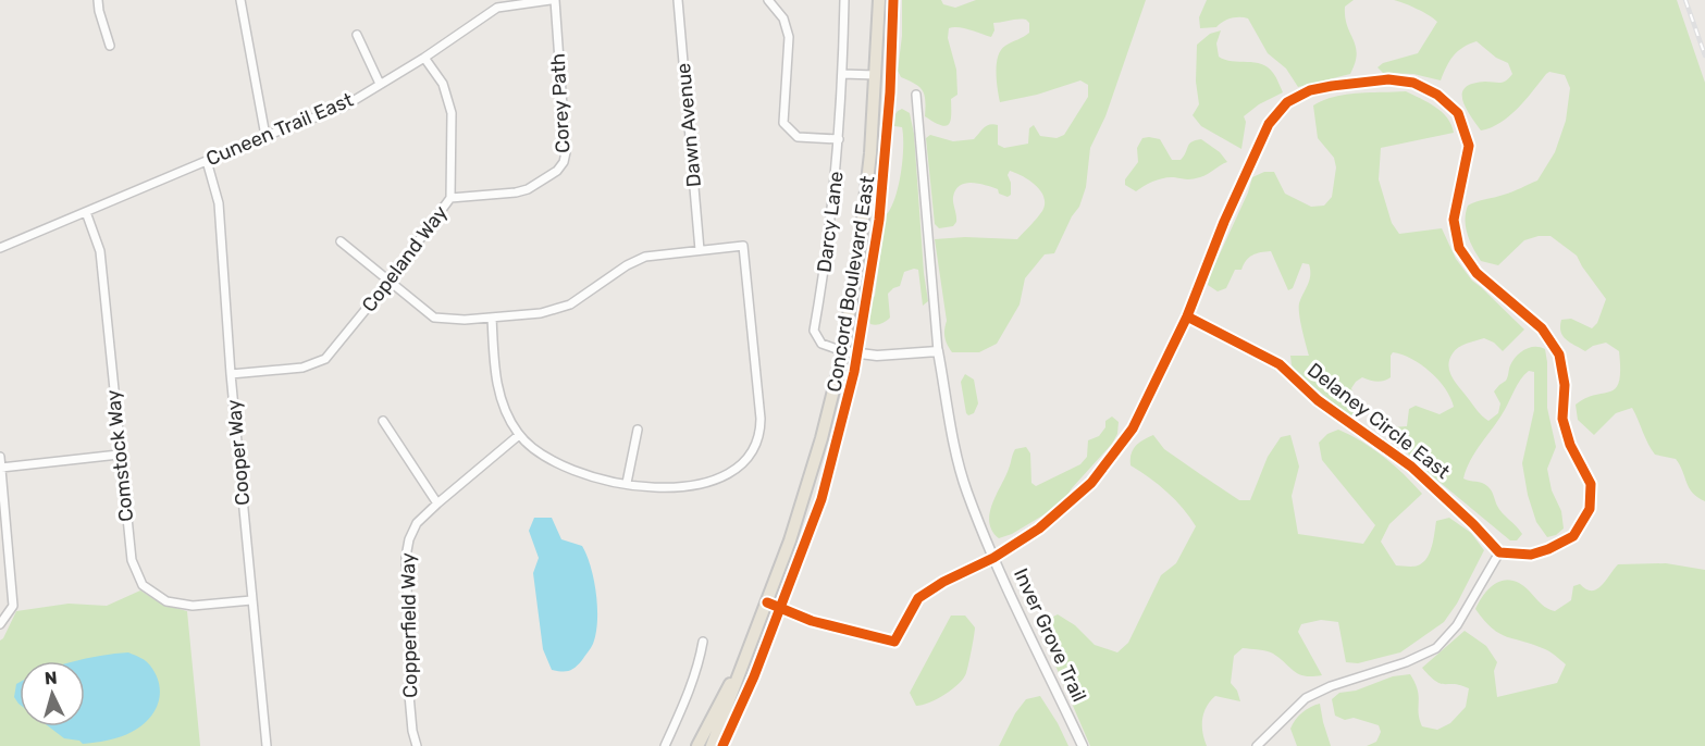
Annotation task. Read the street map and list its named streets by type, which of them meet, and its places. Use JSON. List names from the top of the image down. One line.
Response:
{"streets":{"main road":["Concord Boulevard East"],"street":["Corey Path","Dawn Avenue","Cuneen Trail East","Darcy Lane","Copeland Way","Delaney Circle East","Cooper Way","Comstock Way","Copperfield Way","Inver Grove Trail"]},"crossings":[["Corey Path","Cuneen Trail East"],["Corey Path","Copeland Way"],["Cuneen Trail East","Copeland Way"],["Cuneen Trail East","Cooper Way"],["Cuneen Trail East","Comstock Way"],["Darcy Lane","Concord Boulevard East"],["Copeland Way","Cooper Way"],["Cooper Way","Comstock Way"]],"north":"top"}
